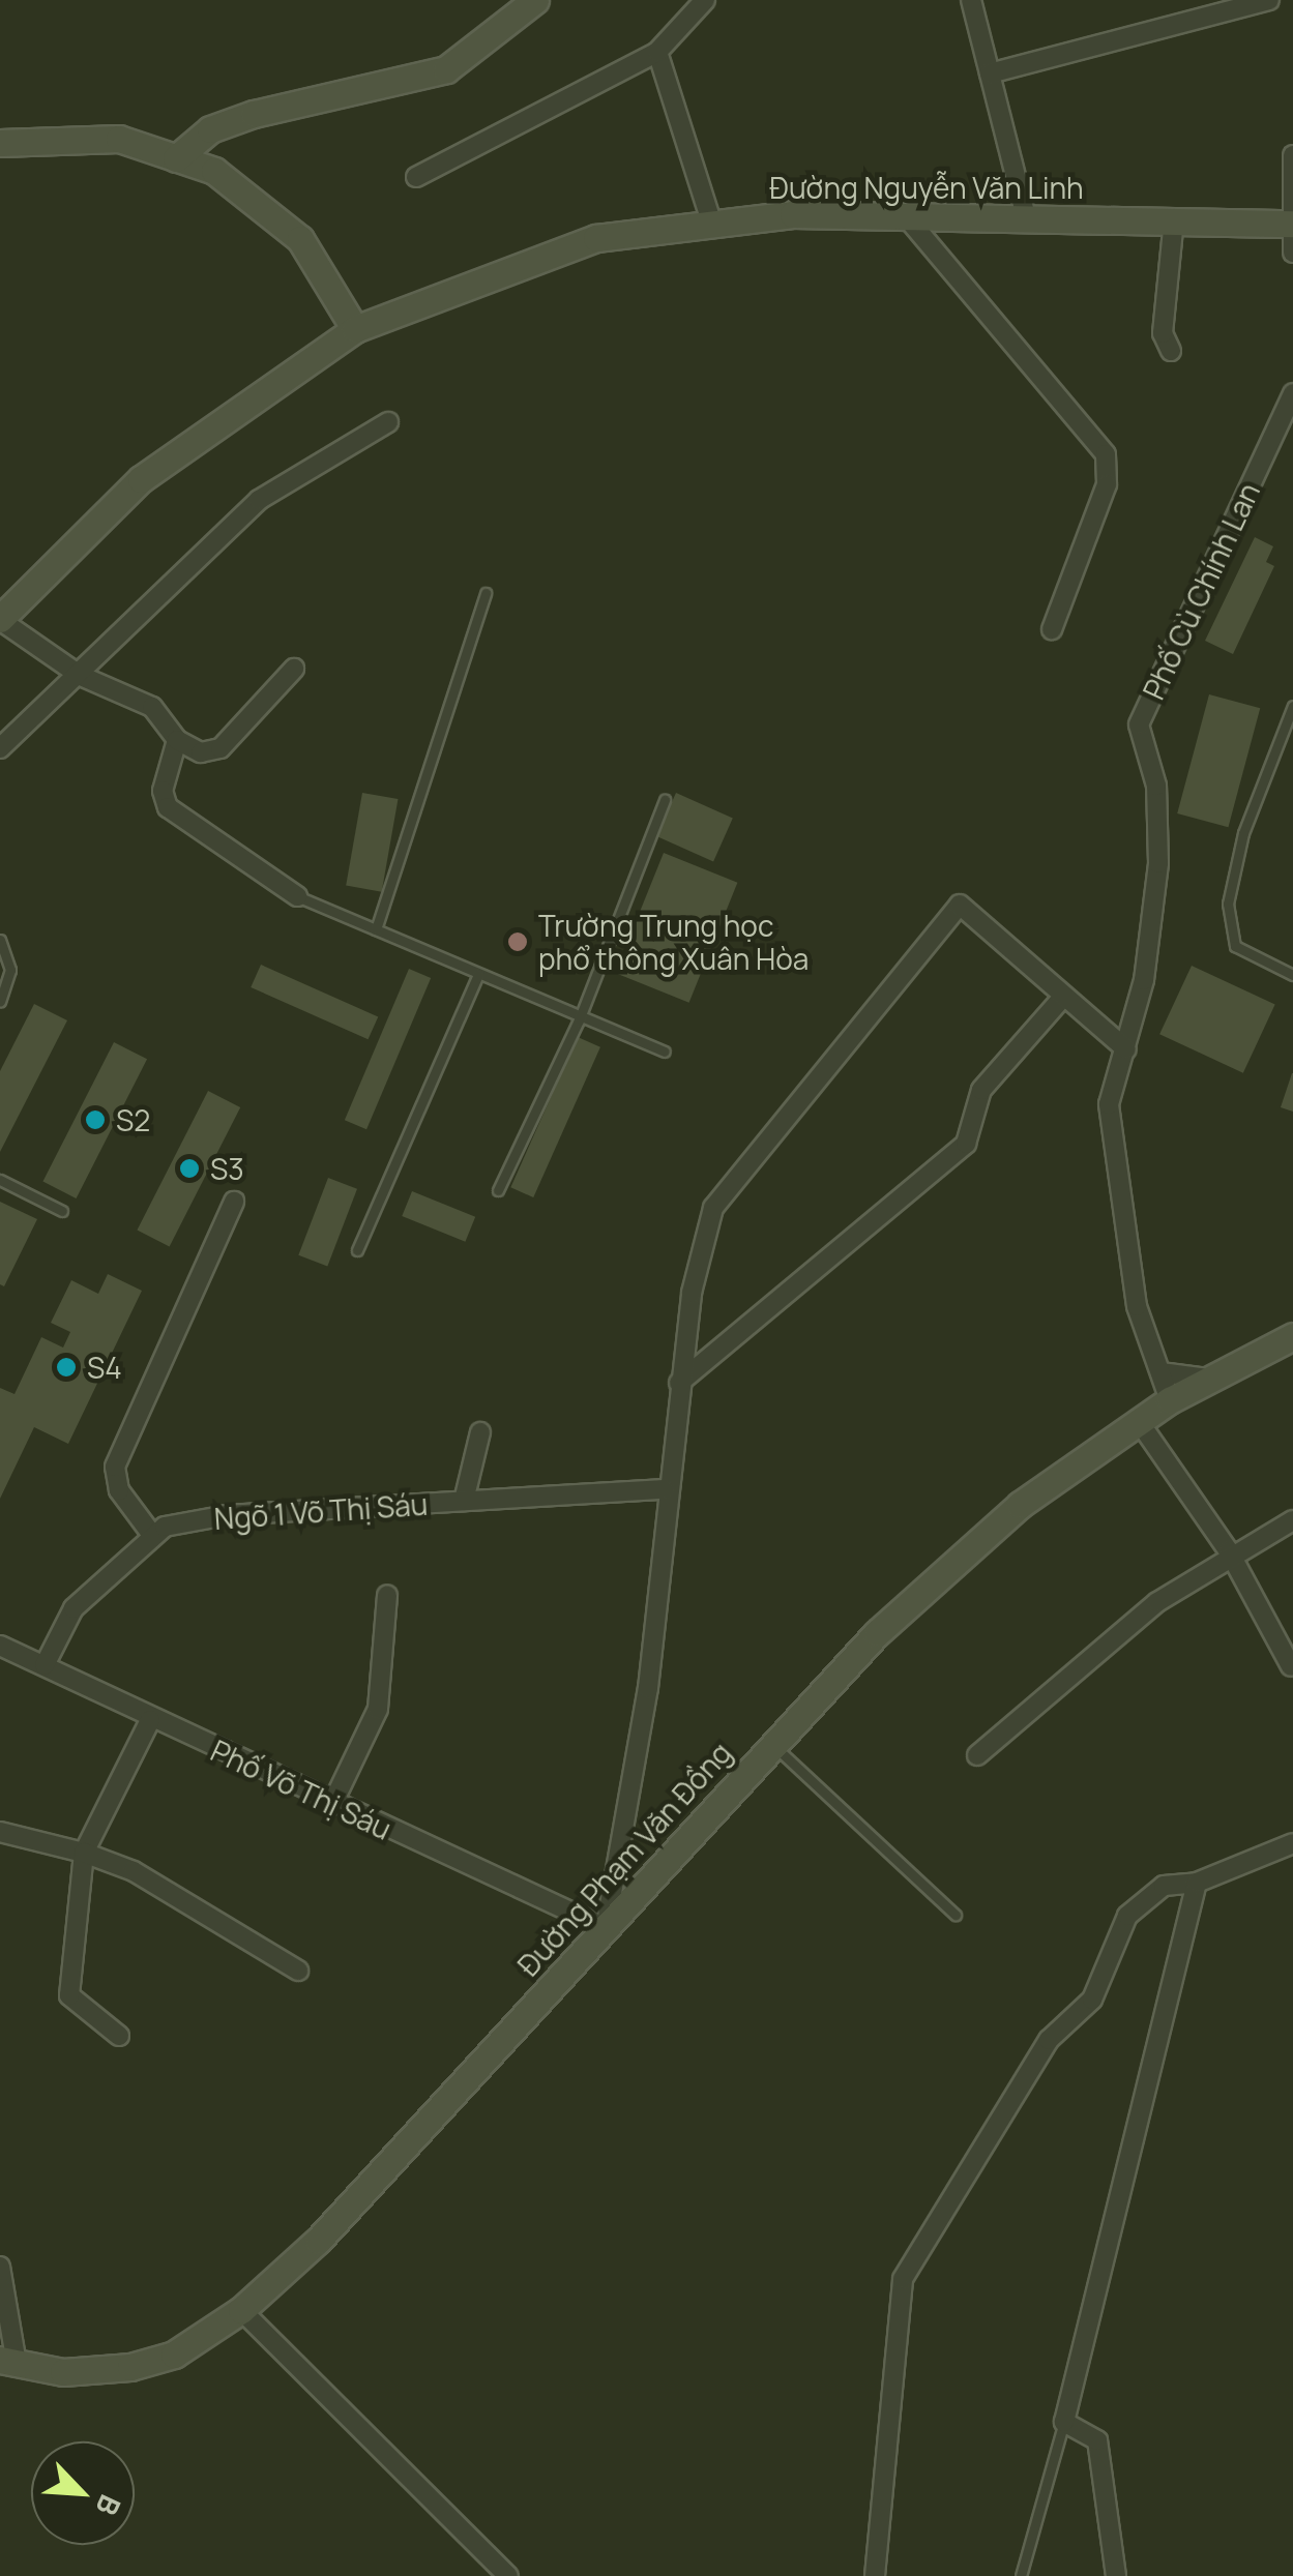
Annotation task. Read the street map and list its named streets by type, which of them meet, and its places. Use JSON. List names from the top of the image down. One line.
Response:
{"streets":{"street":["Đường Nguyễn Văn Linh","Phố Cù Chính Lan","Ngõ 1 Võ Thị Sáu","Phố Võ Thị Sáu","Đường Phạm Văn Đồng"]},"crossings":[["Phố Cù Chính Lan","Đường Phạm Văn Đồng"],["Ngõ 1 Võ Thị Sáu","Phố Võ Thị Sáu"],["Phố Võ Thị Sáu","Đường Phạm Văn Đồng"]],"places":["Trường Trung học phổ thông Xuân Hòa","S2","S3","S4"],"north":"bottom right"}
